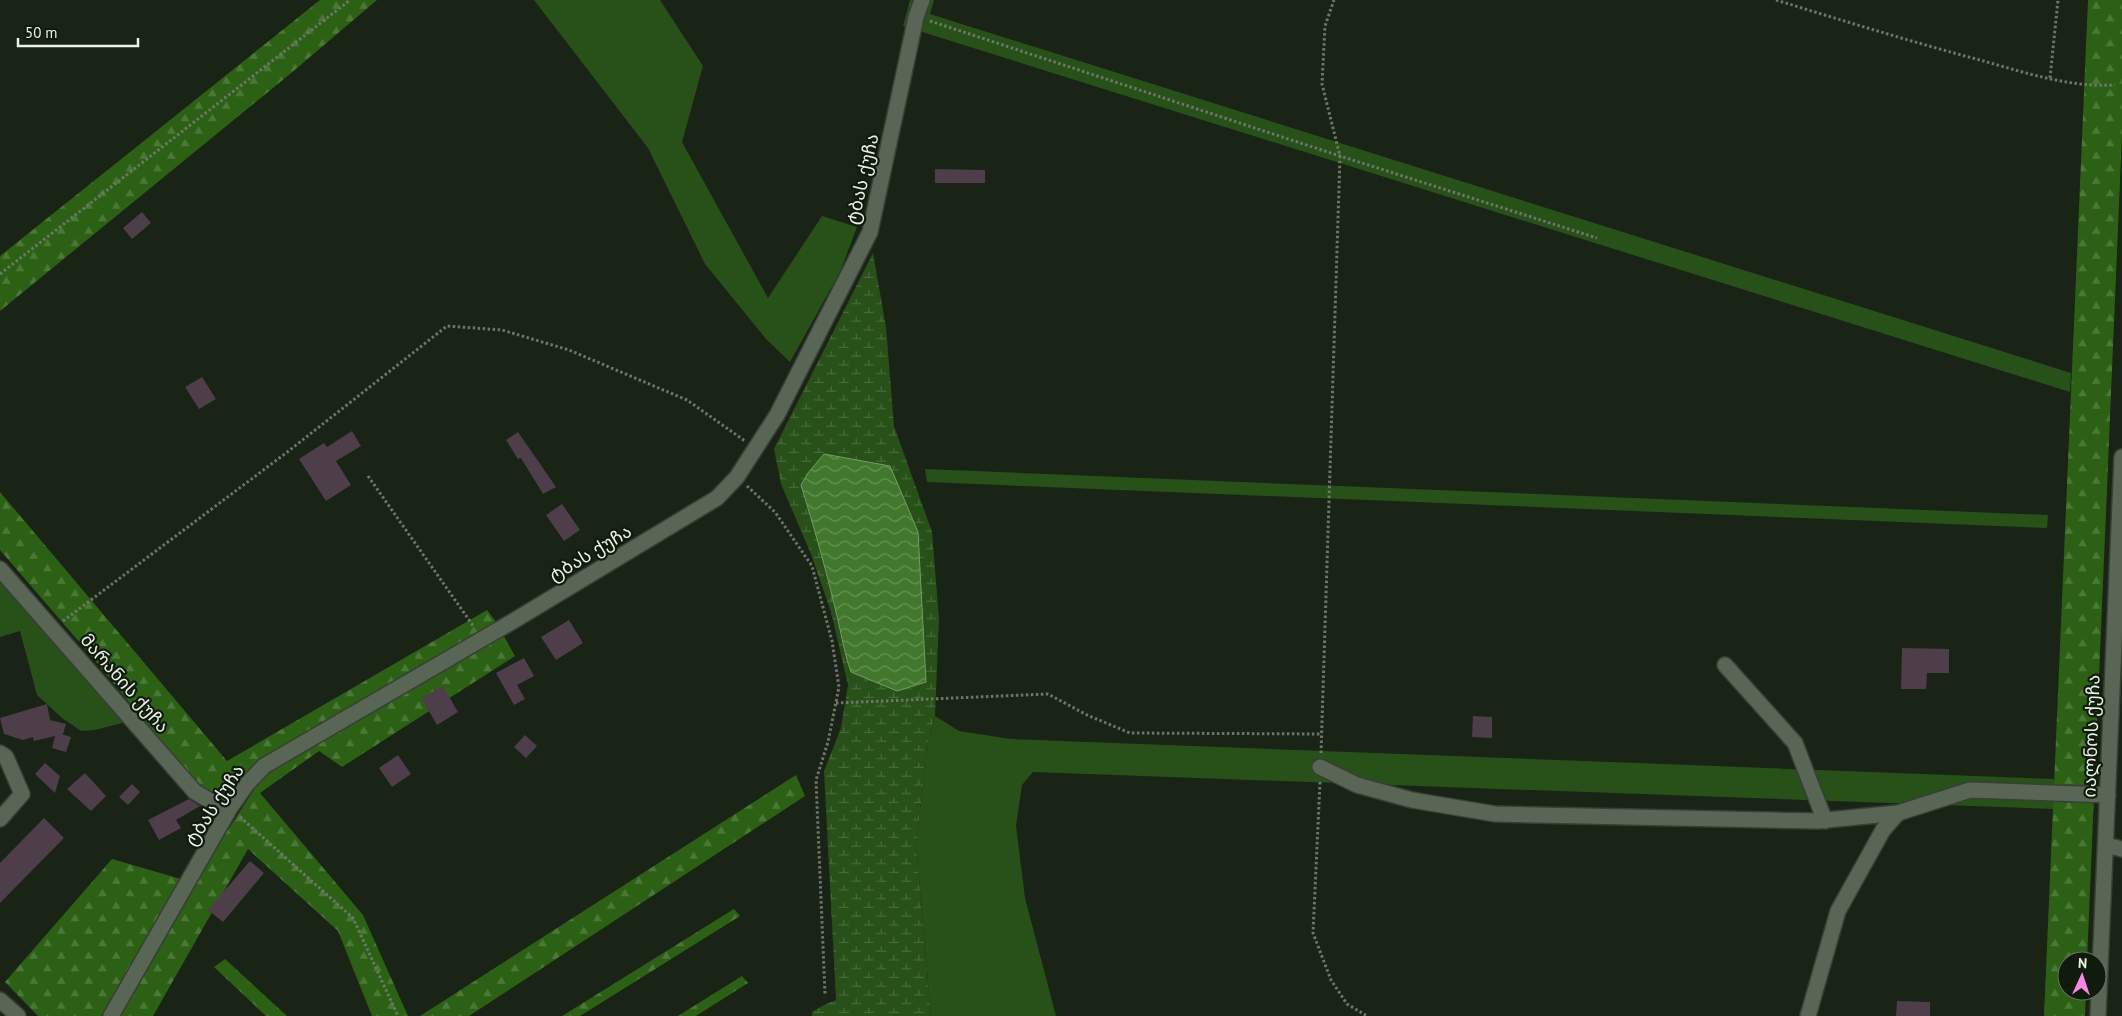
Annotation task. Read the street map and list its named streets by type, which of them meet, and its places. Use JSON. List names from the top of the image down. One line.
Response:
{"streets":{"street":["ტბას ქუჩა","მარანის ქუჩა","იალნოს ქუჩა"]},"crossings":[["ტბას ქუჩა","მარანის ქუჩა"]],"scale_bar":"50 m","north":"top"}
